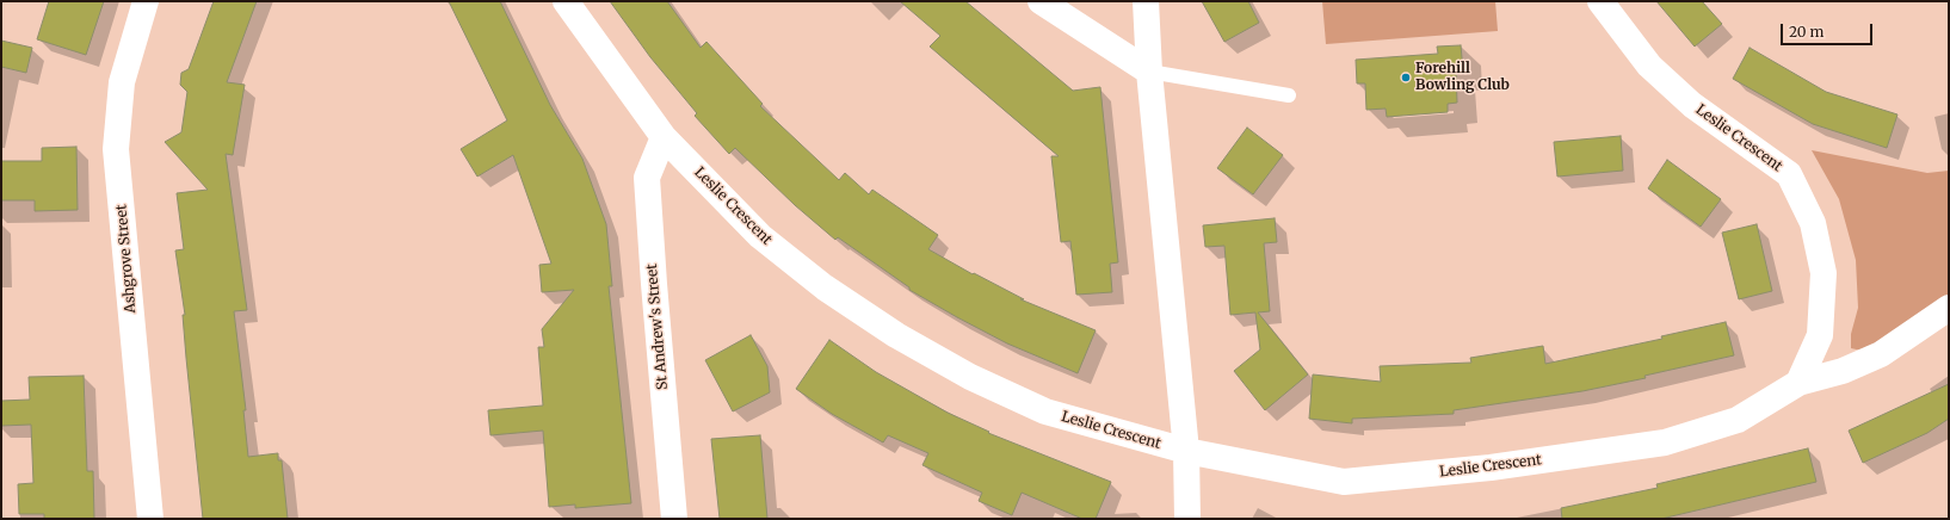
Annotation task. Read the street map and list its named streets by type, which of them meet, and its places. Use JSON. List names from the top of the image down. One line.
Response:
{"streets":{"street":["Leslie Crescent","Ashgrove Street","St Andrew's Street"]},"crossings":[["Leslie Crescent","St Andrew's Street"]],"places":["Forehill Bowling Club"],"scale_bar":"20 m"}
